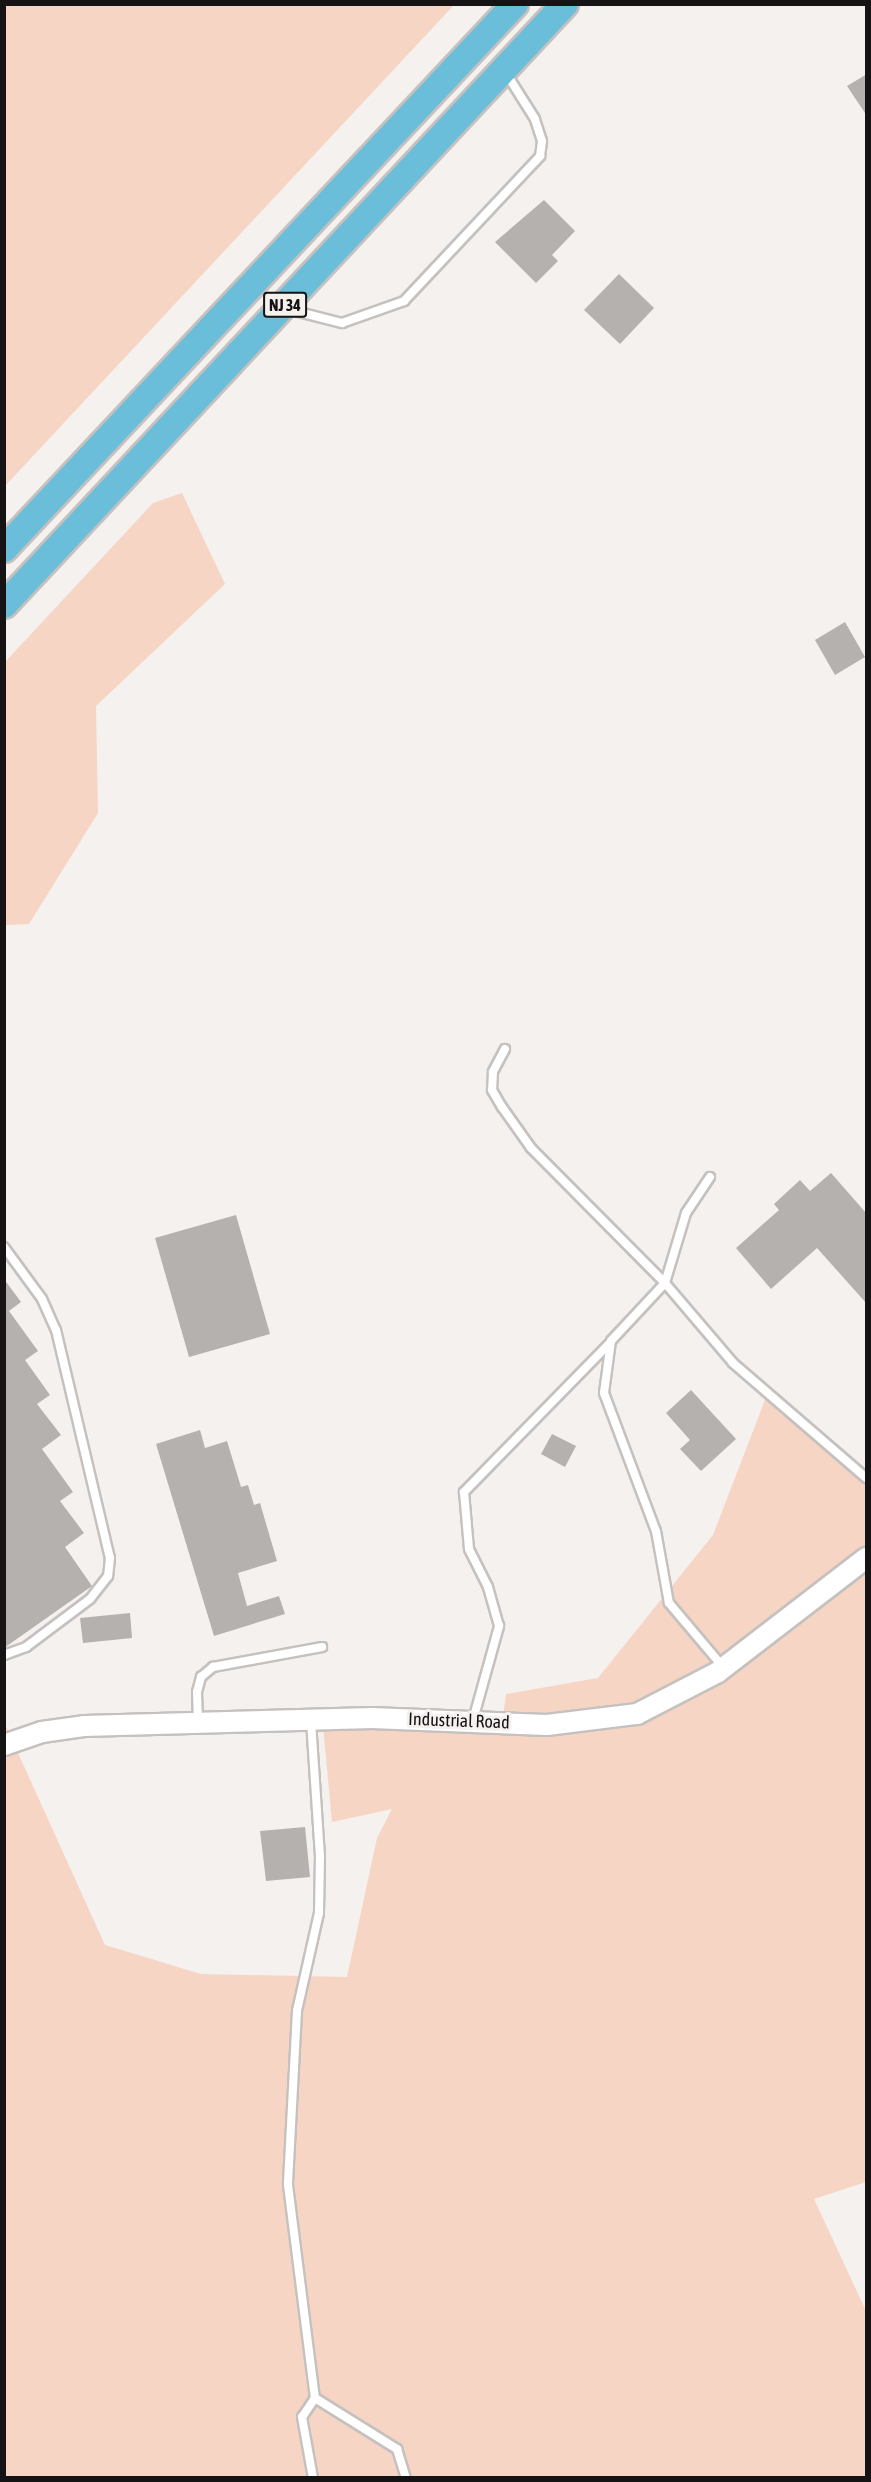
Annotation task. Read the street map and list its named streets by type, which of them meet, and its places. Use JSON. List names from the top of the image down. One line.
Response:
{"streets":{"highway":["NJ 34"],"street":["Industrial Road"]}}
